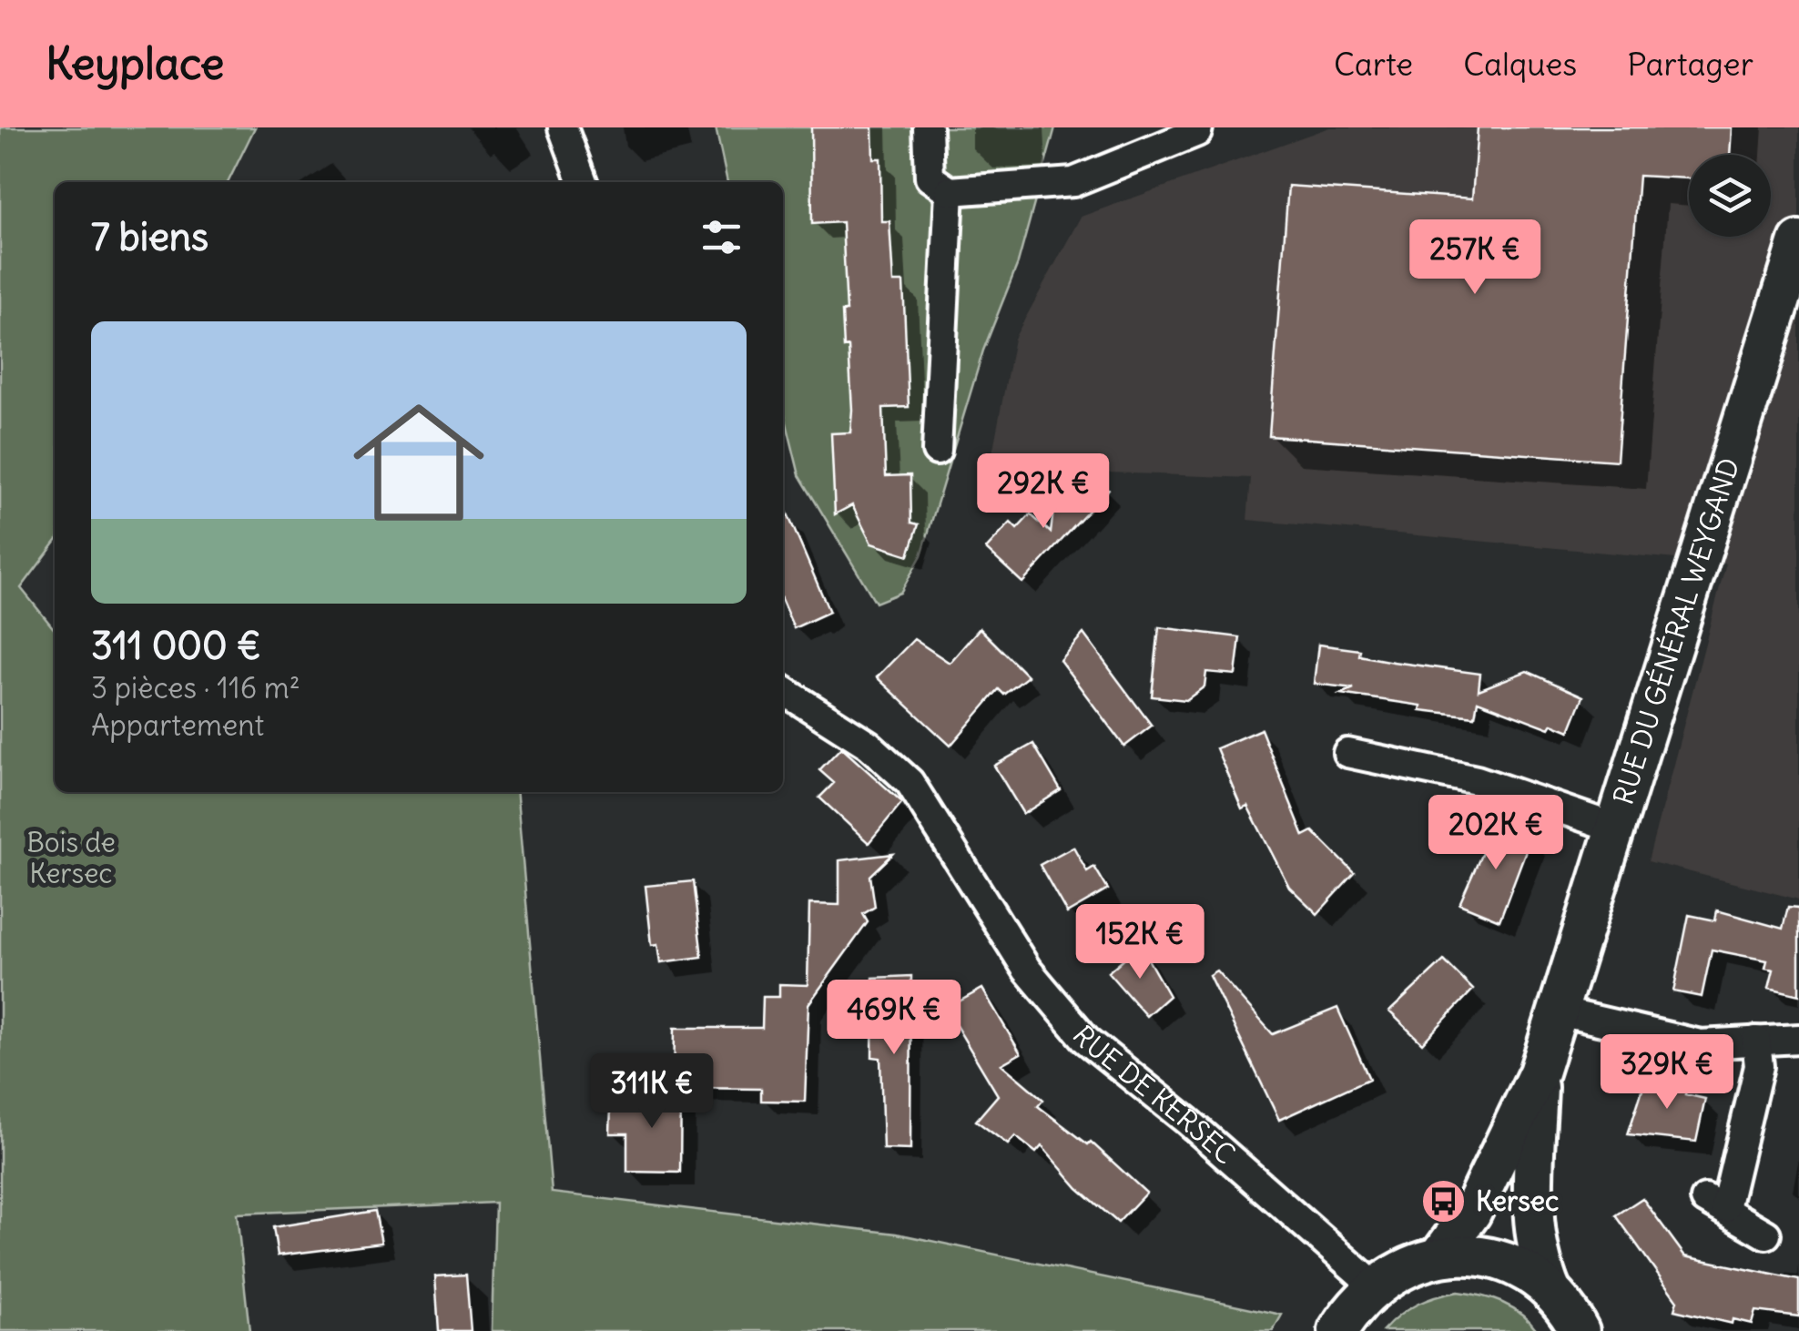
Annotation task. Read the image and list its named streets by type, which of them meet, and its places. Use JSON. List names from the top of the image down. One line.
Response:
{"streets":{"street":["RUE DU GÉNÉRAL WEYGAND","RUE DE KERSEC"]},"parks":["Bois de Kersec"],"places":{"bus stop":["Kersec"]},"page":{"header":"Keyplace","nav":["Carte","Calques","Partager"],"heading":"7 biens","price":["257K €","292K €","202K €","152K €","469K €","329K €","311K €"],"list":[{"name":"311 000 €","note":"3 pièces · 116 m² · Appartement"}]}}
